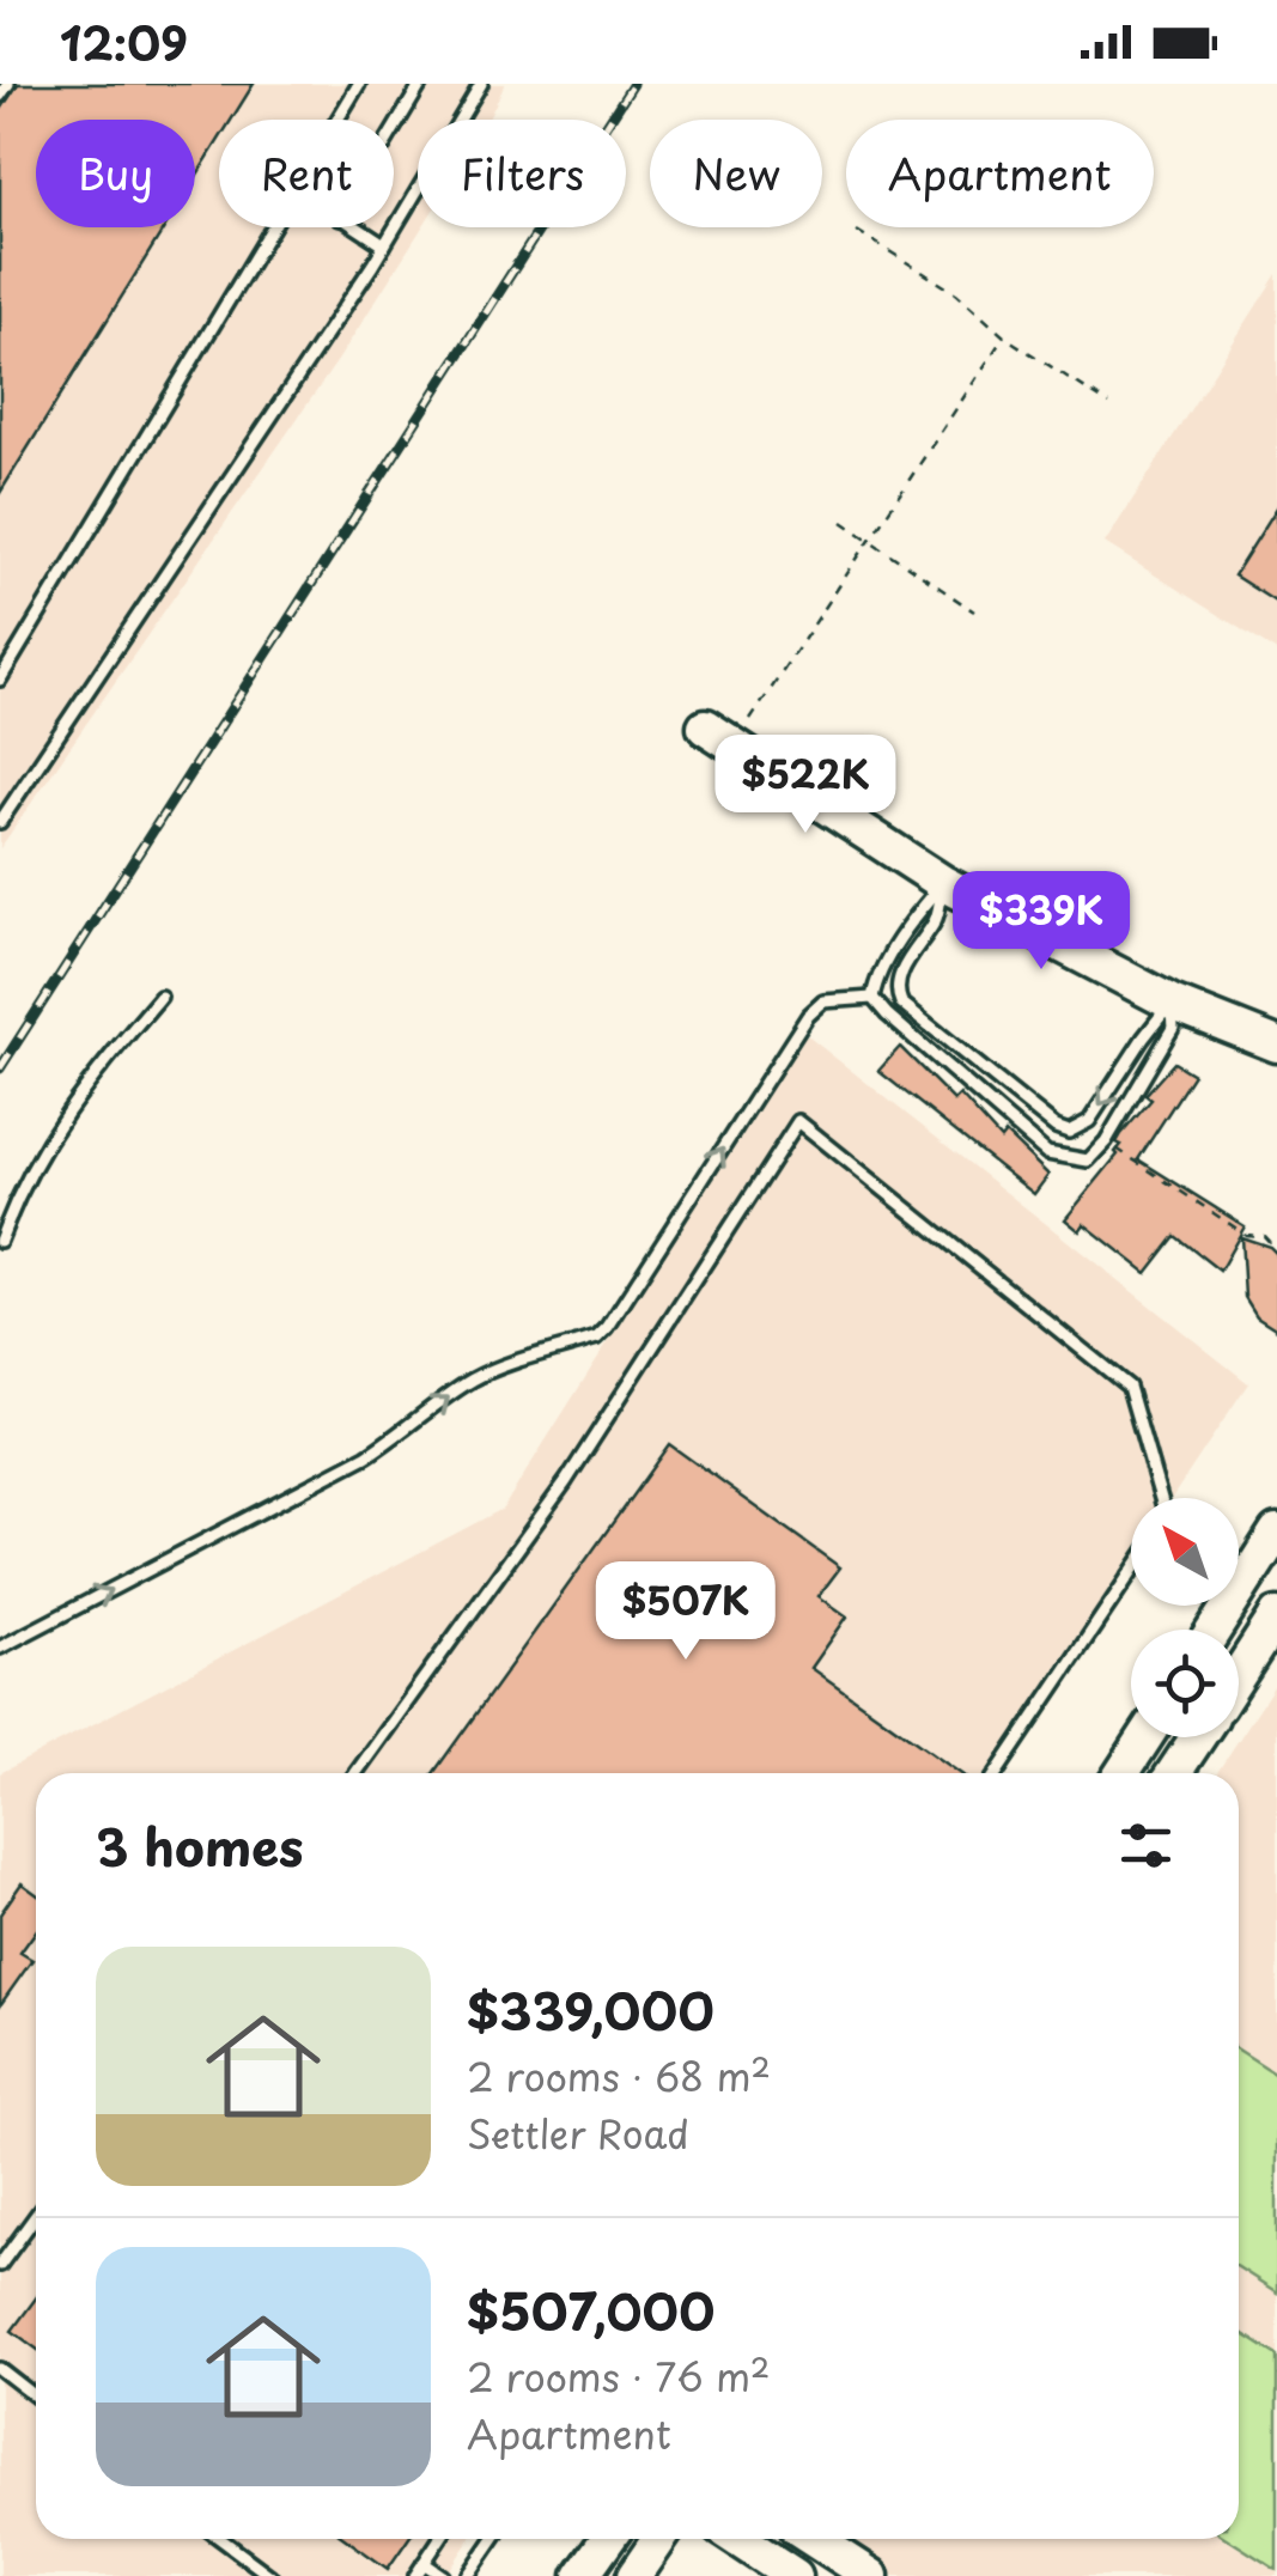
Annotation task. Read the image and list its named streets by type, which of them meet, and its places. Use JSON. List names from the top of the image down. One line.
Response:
{"north":"top left","page":{"status":"12:09","chip":["Buy","Rent","Filters","New","Apartment"],"price":["$522K","$339K","$507K"],"heading":"3 homes","list":[{"name":"$339,000","note":"2 rooms · 68 m² · Settler Road"},{"name":"$507,000","note":"2 rooms · 76 m² · Apartment"}]}}
